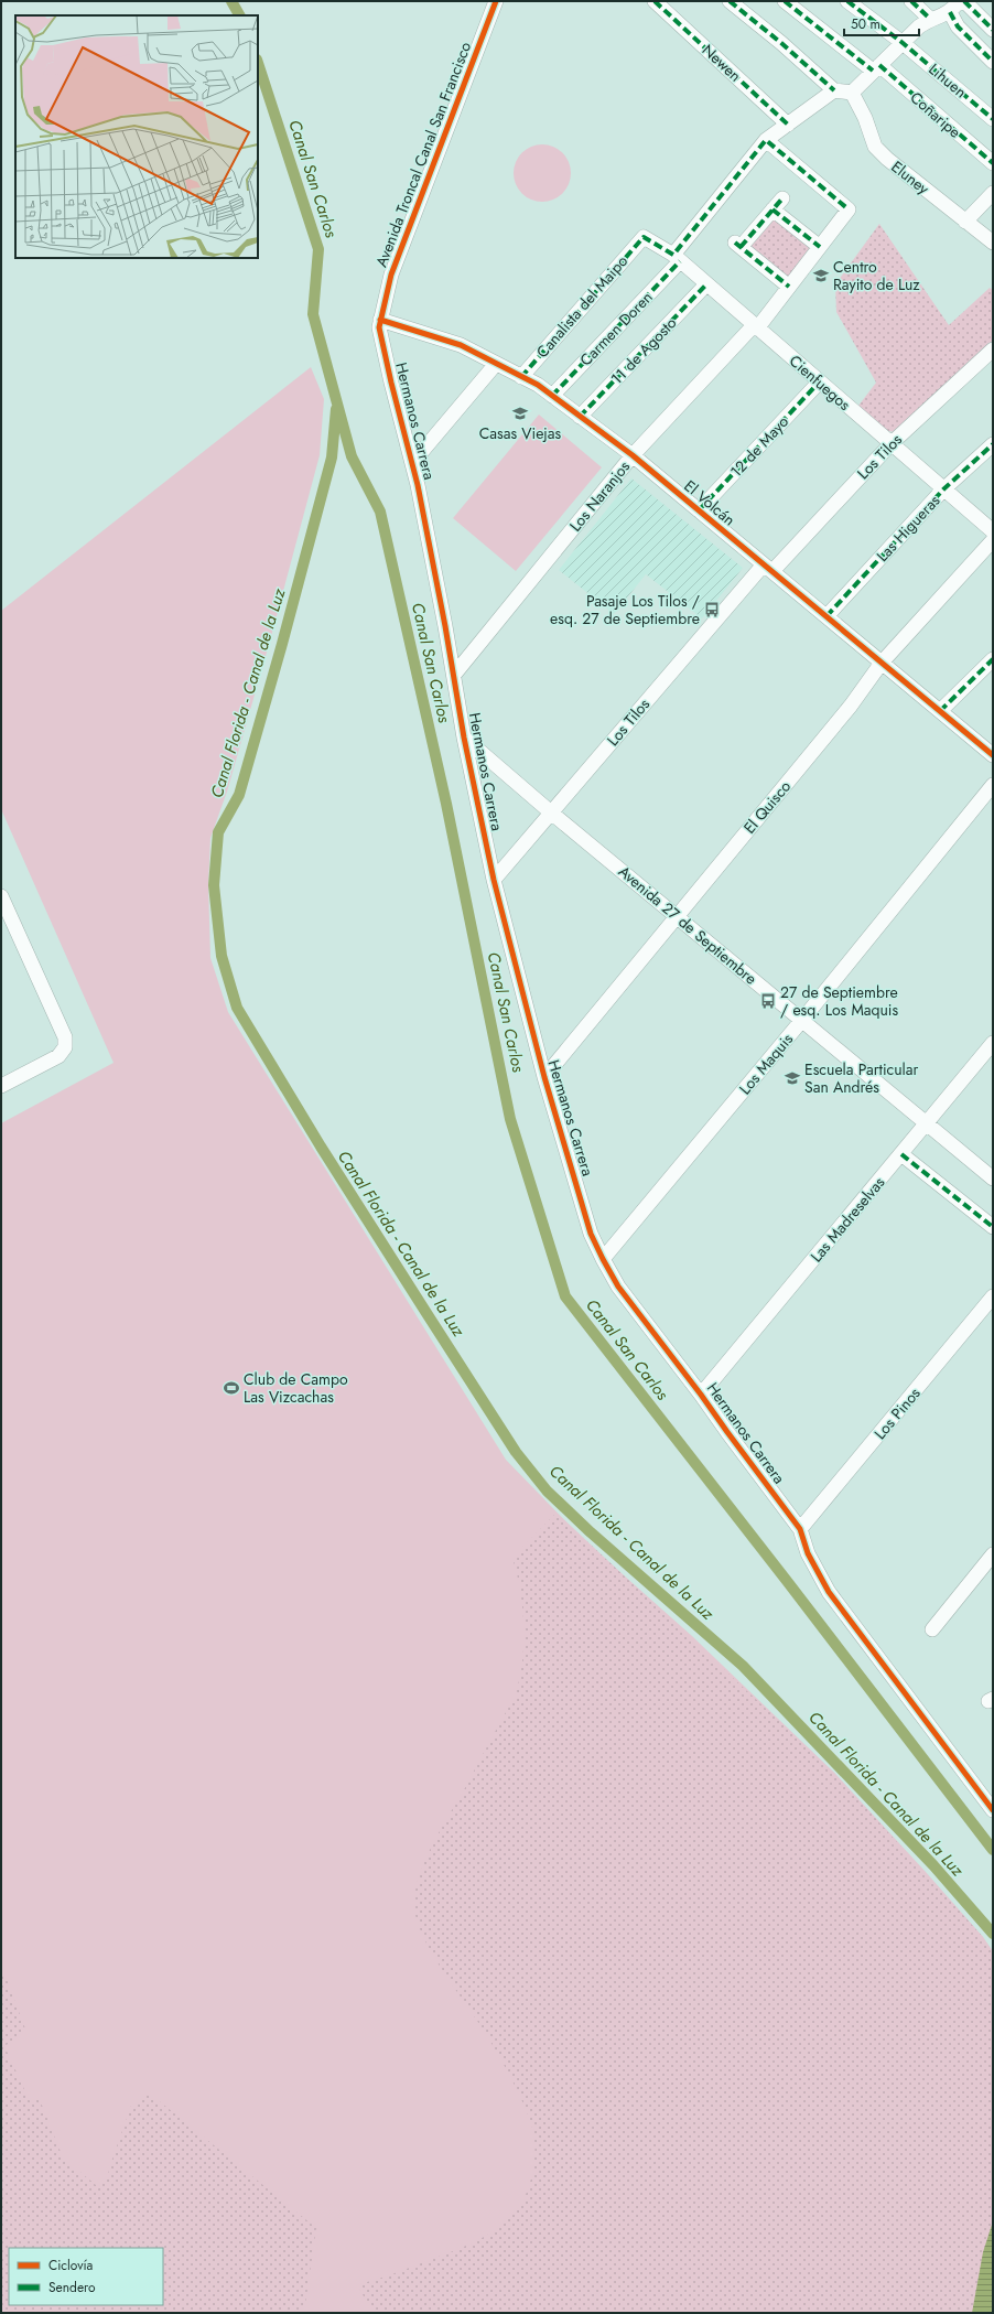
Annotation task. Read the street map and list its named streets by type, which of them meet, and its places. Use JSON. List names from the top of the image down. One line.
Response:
{"streets":{"street":["Newen","Lihuen","Coñaripe","Avenida Troncal Canal San Francisco","Eluney","Canalista del Maipo","Carmen Doren","11 de Agosto","Cienfuegos","Hermanos Carrera","12 de Mayo","Los Tilos","Los Naranjos","El Volcán","Las Higueras","El Quisco","Avenida 27 de Septiembre","Los Maquis","Las Madreselvas","Los Pinos"]},"crossings":[["Newen","Carmen Doren"],["Avenida Troncal Canal San Francisco","Hermanos Carrera"],["Avenida Troncal Canal San Francisco","El Volcán"],["Canalista del Maipo","Cienfuegos"],["Canalista del Maipo","El Volcán"],["Carmen Doren","Cienfuegos"],["Carmen Doren","Los Naranjos"],["Carmen Doren","El Volcán"],["11 de Agosto","Cienfuegos"],["11 de Agosto","El Volcán"],["Cienfuegos","12 de Mayo"],["Cienfuegos","Los Tilos"],["Cienfuegos","Los Naranjos"],["Cienfuegos","Las Higueras"],["Hermanos Carrera","Los Tilos"],["Hermanos Carrera","Los Naranjos"],["Hermanos Carrera","El Volcán"],["Hermanos Carrera","El Quisco"],["Hermanos Carrera","Avenida 27 de Septiembre"],["Hermanos Carrera","Los Maquis"],["Hermanos Carrera","Las Madreselvas"],["Hermanos Carrera","Los Pinos"],["12 de Mayo","El Volcán"],["Los Tilos","El Volcán"],["Los Tilos","Avenida 27 de Septiembre"],["Los Naranjos","El Volcán"],["El Volcán","Las Higueras"],["El Volcán","El Quisco"],["El Quisco","Avenida 27 de Septiembre"],["Avenida 27 de Septiembre","Los Maquis"],["Avenida 27 de Septiembre","Las Madreselvas"]],"water":["Canal San Carlos","Canal Florida - Canal de la Luz"],"places":{"school or university":["Centro Rayito de Luz","Casas Viejas","Escuela Particular San Andrés"],"bus stop":["Pasaje Los Tilos / esq. 27 de Septiembre","27 de Septiembre / esq. Los Maquis"],"sports":["Club de Campo Las Vizcachas"]},"legend":["Ciclovía","Sendero"],"scale_bar":"50 m"}
